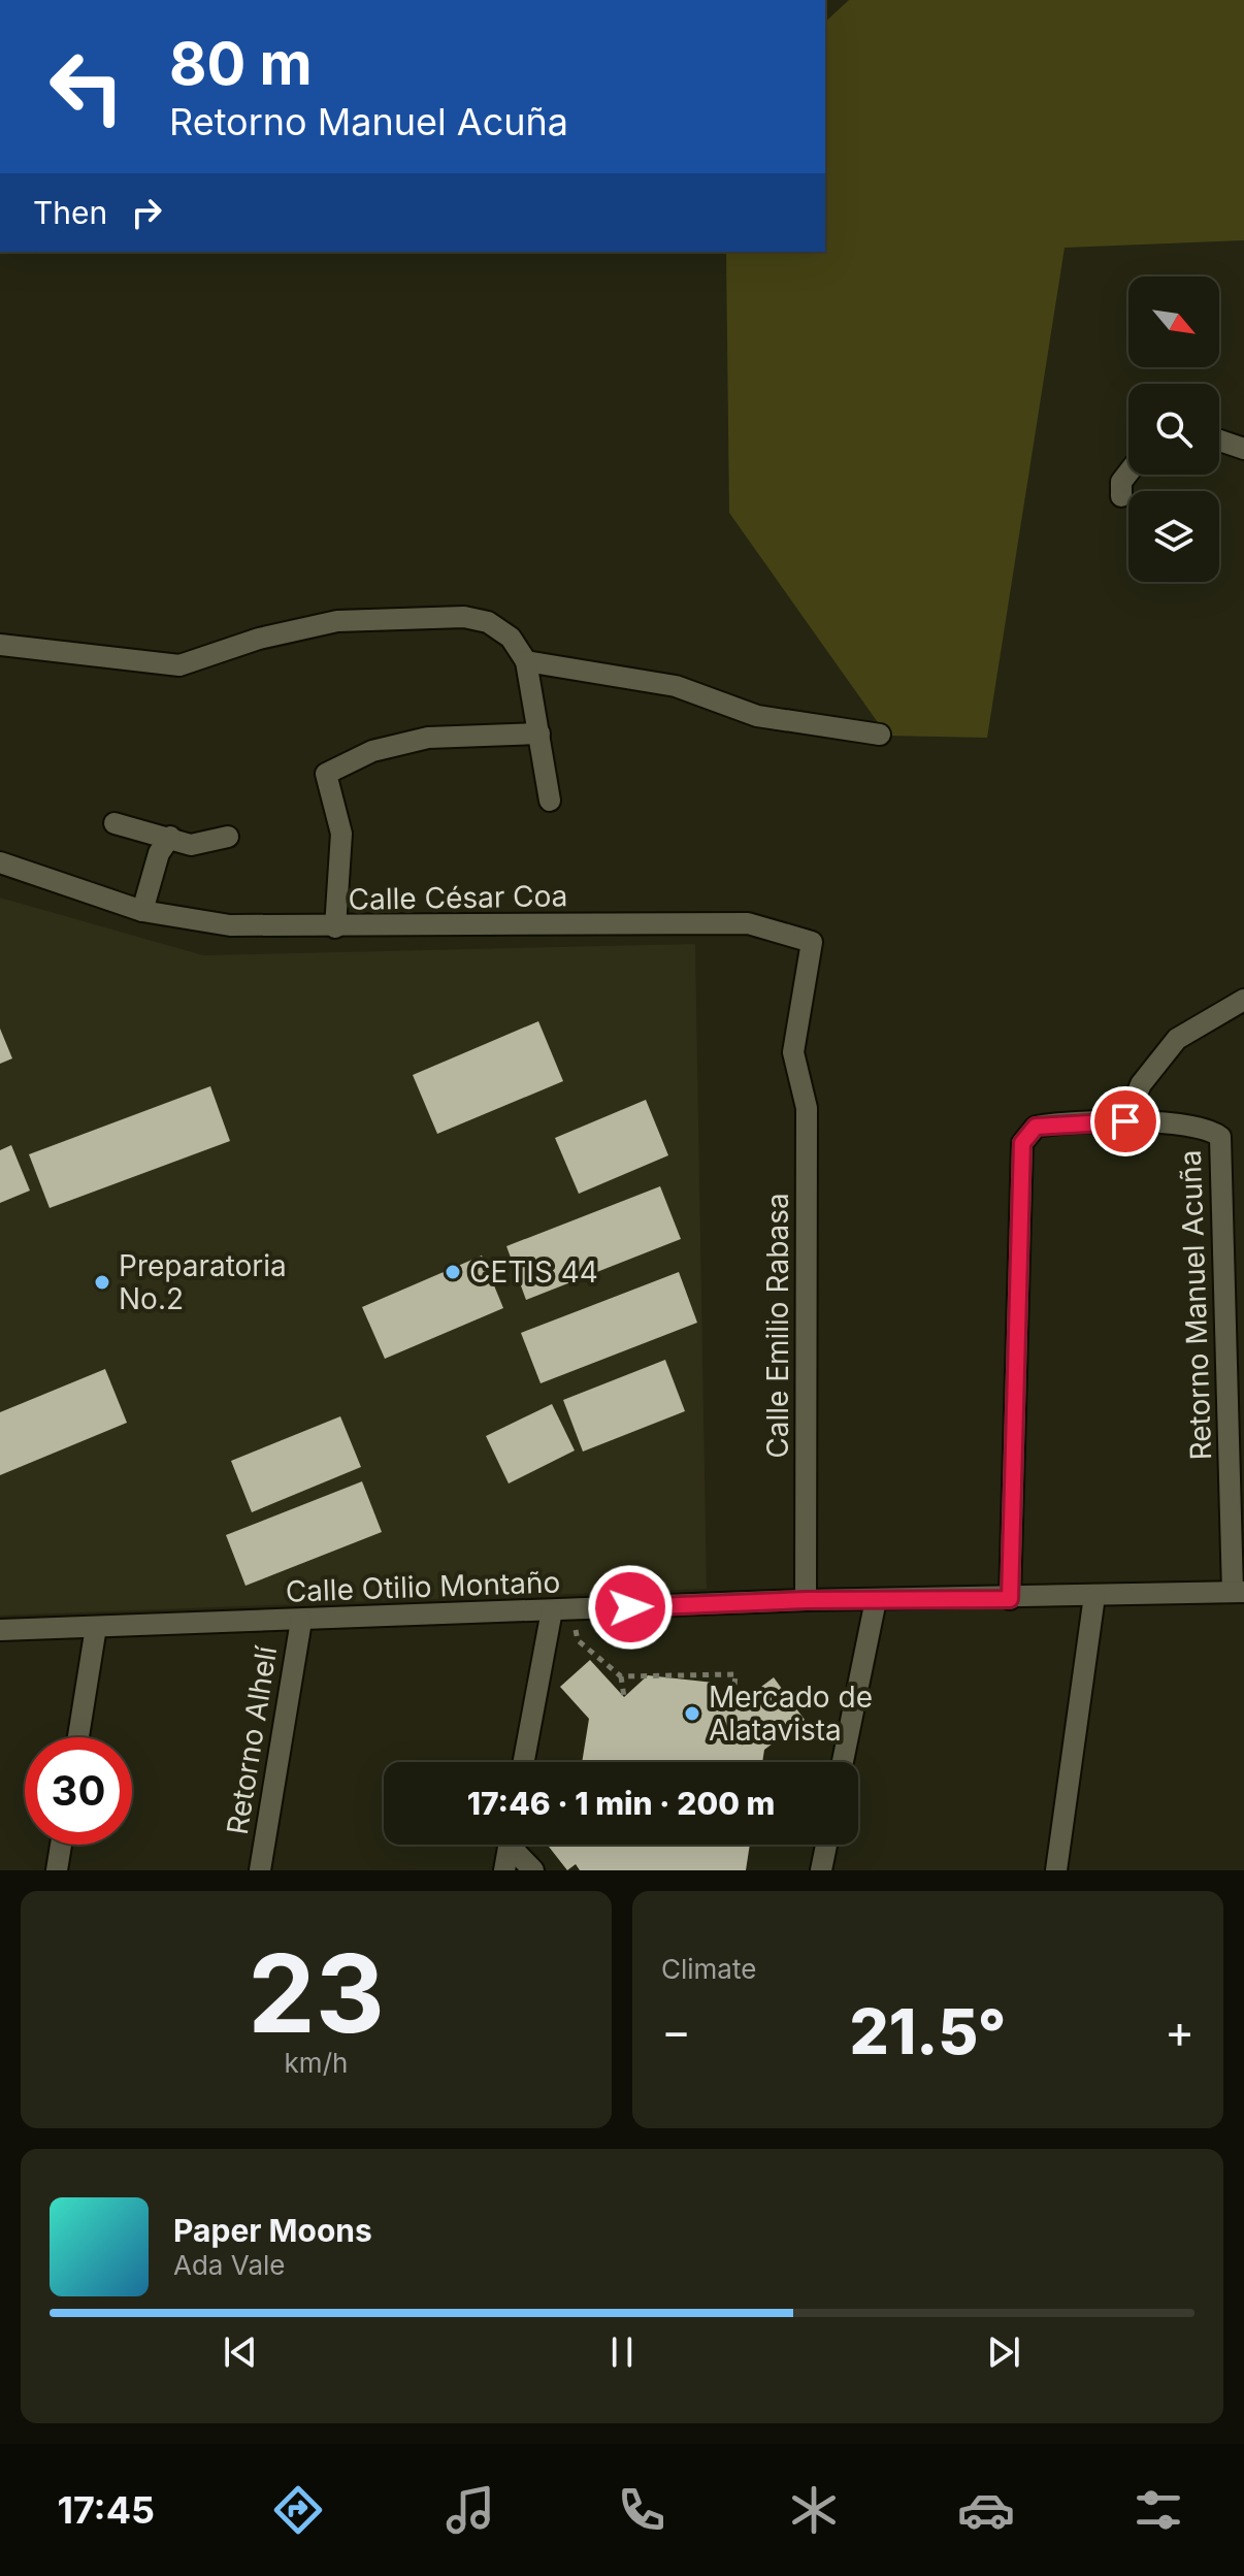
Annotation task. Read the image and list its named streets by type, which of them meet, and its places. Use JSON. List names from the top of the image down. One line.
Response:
{"streets":{"street":["Calle César Coa","Retorno Manuel Acuña","Calle Emilio Rabasa","Calle Otilio Montaño","Retorno Alhelí"]},"crossings":[["Calle César Coa","Calle Emilio Rabasa"],["Retorno Manuel Acuña","Calle Otilio Montaño"],["Calle Emilio Rabasa","Calle Otilio Montaño"],["Calle Otilio Montaño","Retorno Alhelí"]],"places":["CETIS 44","Preparatoria No.2","Mercado de Alatavista"],"north":"bottom right","page":{"turn":["80 m","Retorno Manuel Acuña"],"then":"Then","limit":"30","trip":"17:46 · 1 min · 200 m","tile":[["23","km/h"],"Climate"],"heat":["−","21.5°","+"],"song":["Paper Moons","Ada Vale"],"tabs":"17:45"}}
